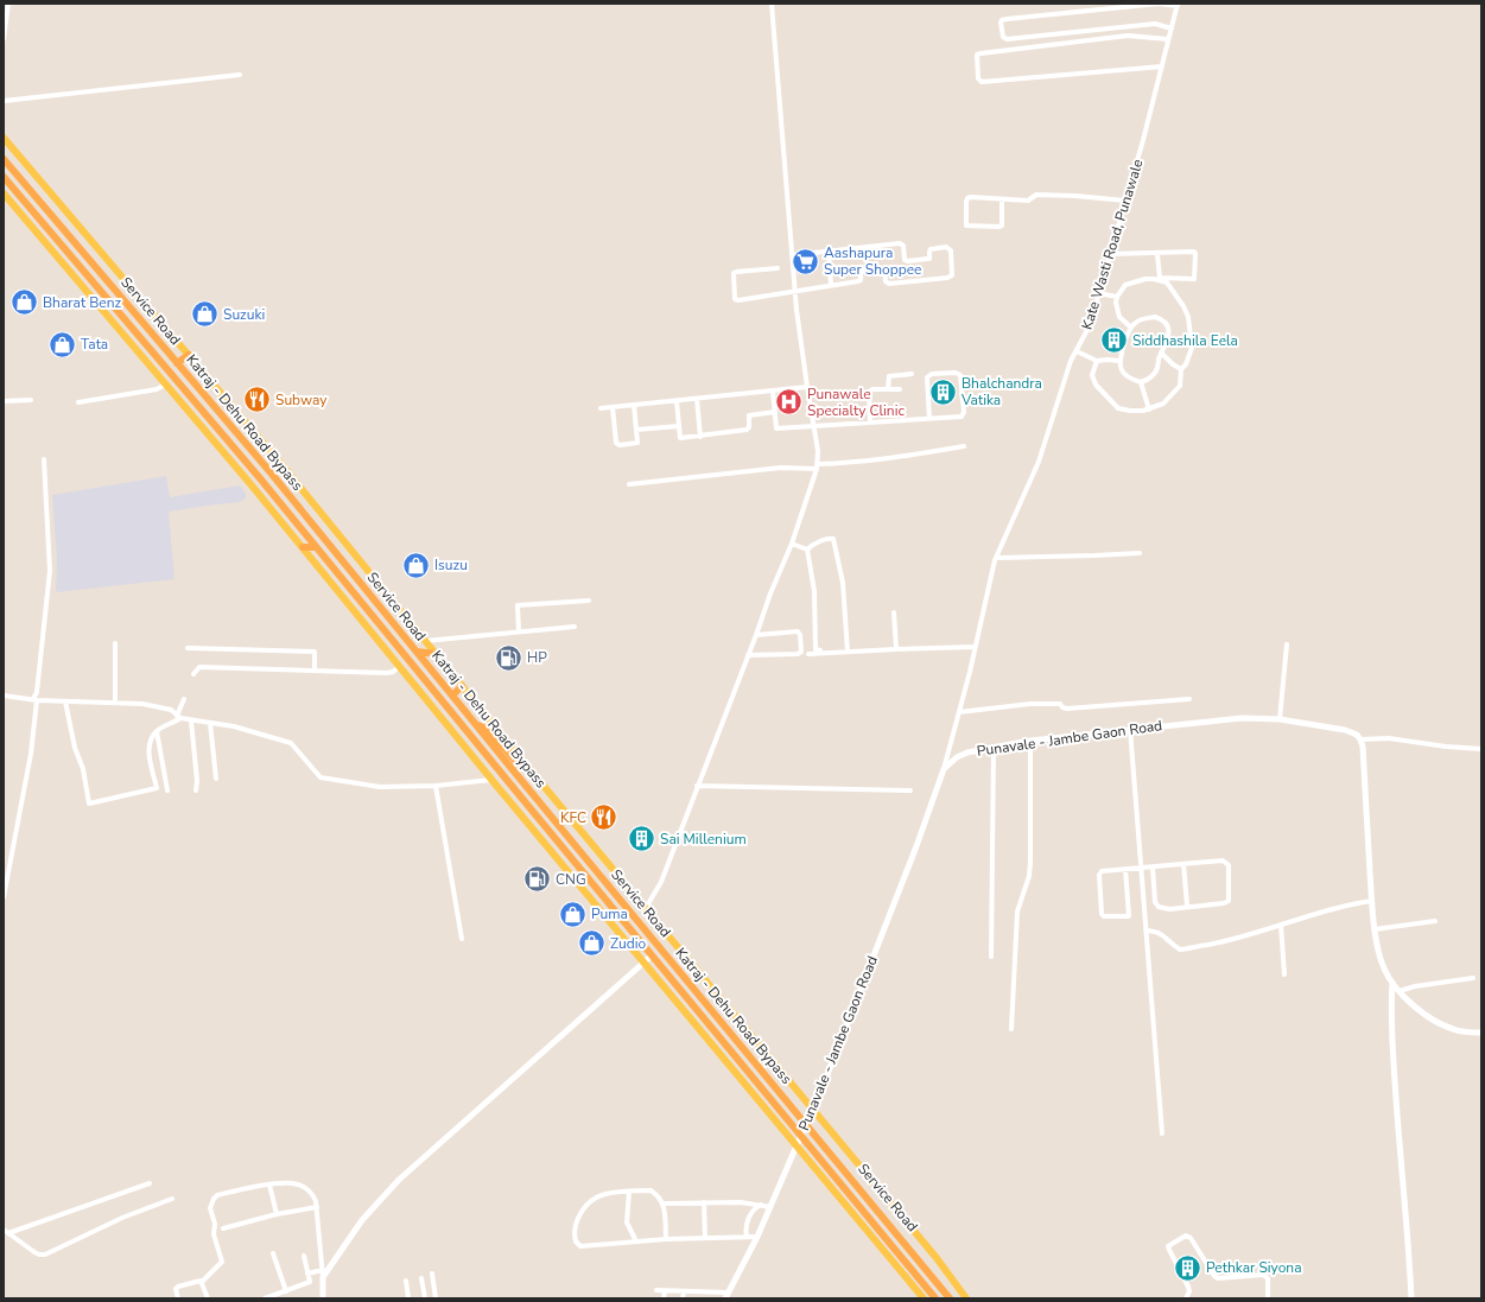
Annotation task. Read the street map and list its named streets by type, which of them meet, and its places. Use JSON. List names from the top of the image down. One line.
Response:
{"streets":{"highway":["Katraj - Dehu Road Bypass"],"main road":["Service Road"],"street":["Kate Wasti Road, Punawale","Punavale - Jambe Gaon Road"]},"crossings":[["Kate Wasti Road, Punawale","Punavale - Jambe Gaon Road"],["Service Road","Punavale - Jambe Gaon Road"]],"places":{"supermarket":["Aashapura Super Shoppee"],"shop":["Bharat Benz","Suzuki","Tata","Isuzu","Puma","Zudio"],"building":["Siddhashila Eela","Bhalchandra Vatika","Sai Millenium","Pethkar Siyona"],"restaurant":["Subway","KFC"],"hospital":["Punawale Specialty Clinic"],"fuel station":["HP","CNG"]}}
